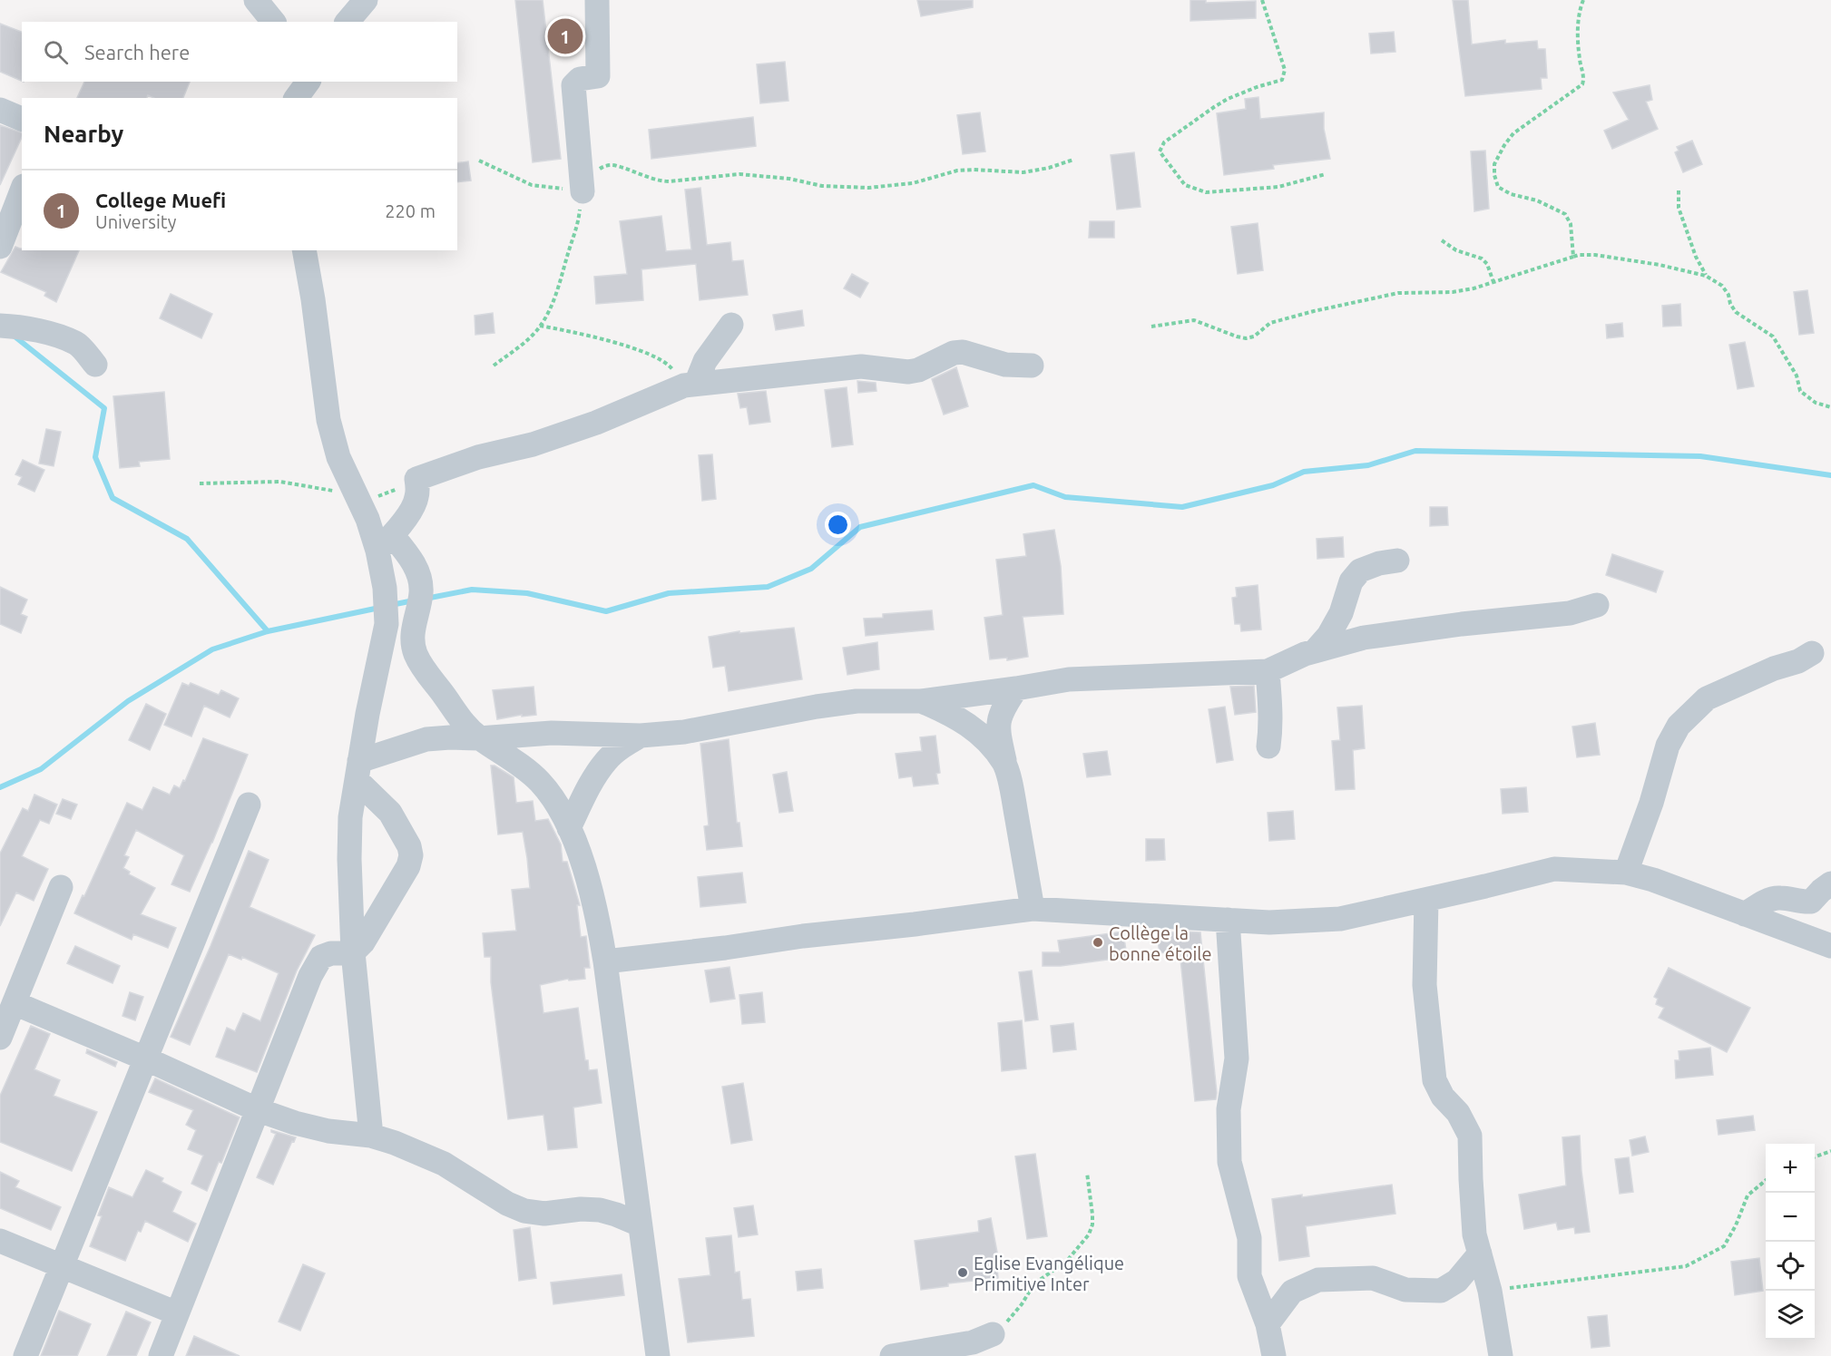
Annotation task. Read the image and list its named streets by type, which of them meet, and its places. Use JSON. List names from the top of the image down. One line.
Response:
{"places":["Collège la bonne étoile","Eglise Evangélique Primitive Inter"],"page":{"pins":"1","search":"Search here","heading":"Nearby","list":[{"mark":"1","name":"College Muefi","note":"University","value":"220 m"}],"map_buttons":["+","−"]}}
